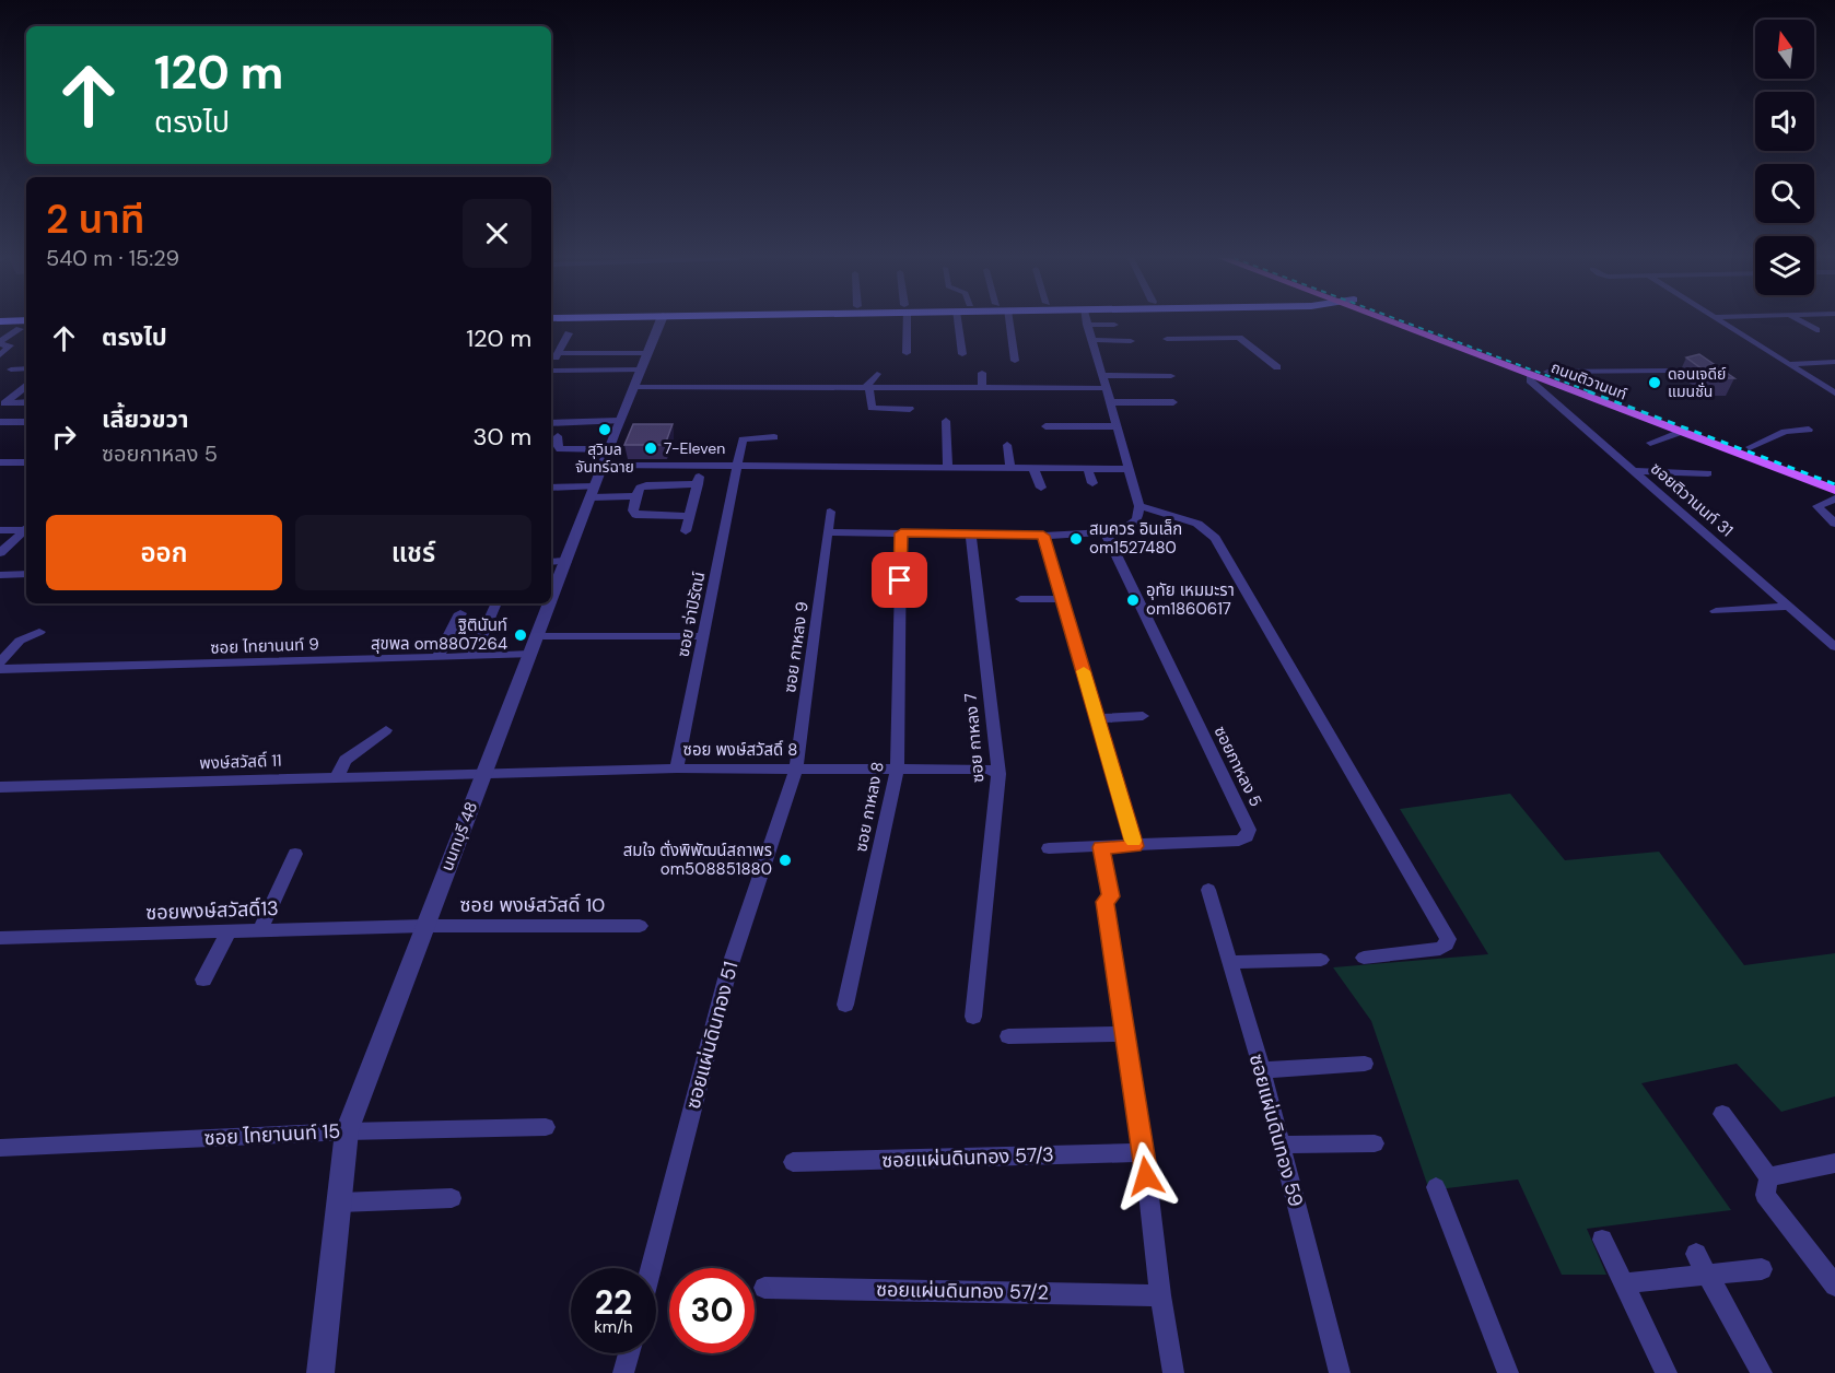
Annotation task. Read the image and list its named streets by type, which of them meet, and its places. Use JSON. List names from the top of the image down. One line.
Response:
{"streets":{"main road":["ถนนติวานนท์"],"street":["ซอยติวานนท์ 31","ซอย จ่าปิรัตน์","ซอย ไทยานนท์ 9","ซอย กาหลง 9","ซอย กาหลง 7","ซอย พงษ์สวัสดิ์ 8","พงษ์สวัสดิ์ 11","ซอยกาหลง 5","ซอย กาหลง 8","นนทบุรี 48","ซอย พงษ์สวัสดิ์ 10","ซอยพงษ์สวัสดิ์13","ซอยแผ่นดินทอง 51","ซอยแผ่นดินทอง 59","ซอย ไทยานนท์ 15","ซอยแผ่นดินทอง 57/3","ซอยแผ่นดินทอง 57/2"]},"crossings":[["ถนนติวานนท์","ซอยติวานนท์ 31"],["ซอย จ่าปิรัตน์","ซอย พงษ์สวัสดิ์ 8"],["ซอย ไทยานนท์ 9","นนทบุรี 48"],["ซอย กาหลง 9","ซอย พงษ์สวัสดิ์ 8"],["ซอย กาหลง 9","ซอยแผ่นดินทอง 51"],["ซอย กาหลง 7","ซอย พงษ์สวัสดิ์ 8"],["ซอย พงษ์สวัสดิ์ 8","พงษ์สวัสดิ์ 11"],["ซอย พงษ์สวัสดิ์ 8","ซอย กาหลง 8"],["ซอย พงษ์สวัสดิ์ 8","นนทบุรี 48"],["ซอย พงษ์สวัสดิ์ 8","ซอยแผ่นดินทอง 51"],["พงษ์สวัสดิ์ 11","นนทบุรี 48"],["นนทบุรี 48","ซอย พงษ์สวัสดิ์ 10"],["นนทบุรี 48","ซอยพงษ์สวัสดิ์13"],["นนทบุรี 48","ซอย ไทยานนท์ 15"],["ซอย พงษ์สวัสดิ์ 10","ซอยพงษ์สวัสดิ์13"]],"places":["ดอนเจดีย์ แมนชั่น","สุวิมล จันทร์ฉาย","7-Eleven","สมควร อินเล็ก om1527480","อุทัย เหมมะรา om1860617","ฐิตินันท์ สุขพล om8807264","สมใจ ตั่งพิพัฒน์สถาพร om508851880"],"north":"top","page":{"turn":["120 m","ตรงไป"],"heading":["2 นาที","540 m · 15:29"],"list":[{"name":"ตรงไป","value":"120 m"},{"name":"เลี้ยวขวา","note":"ซอยกาหลง 5","value":"30 m"}],"buttons":["ออก","แชร์"],"speed":"22 km/h","limit":"30"}}
